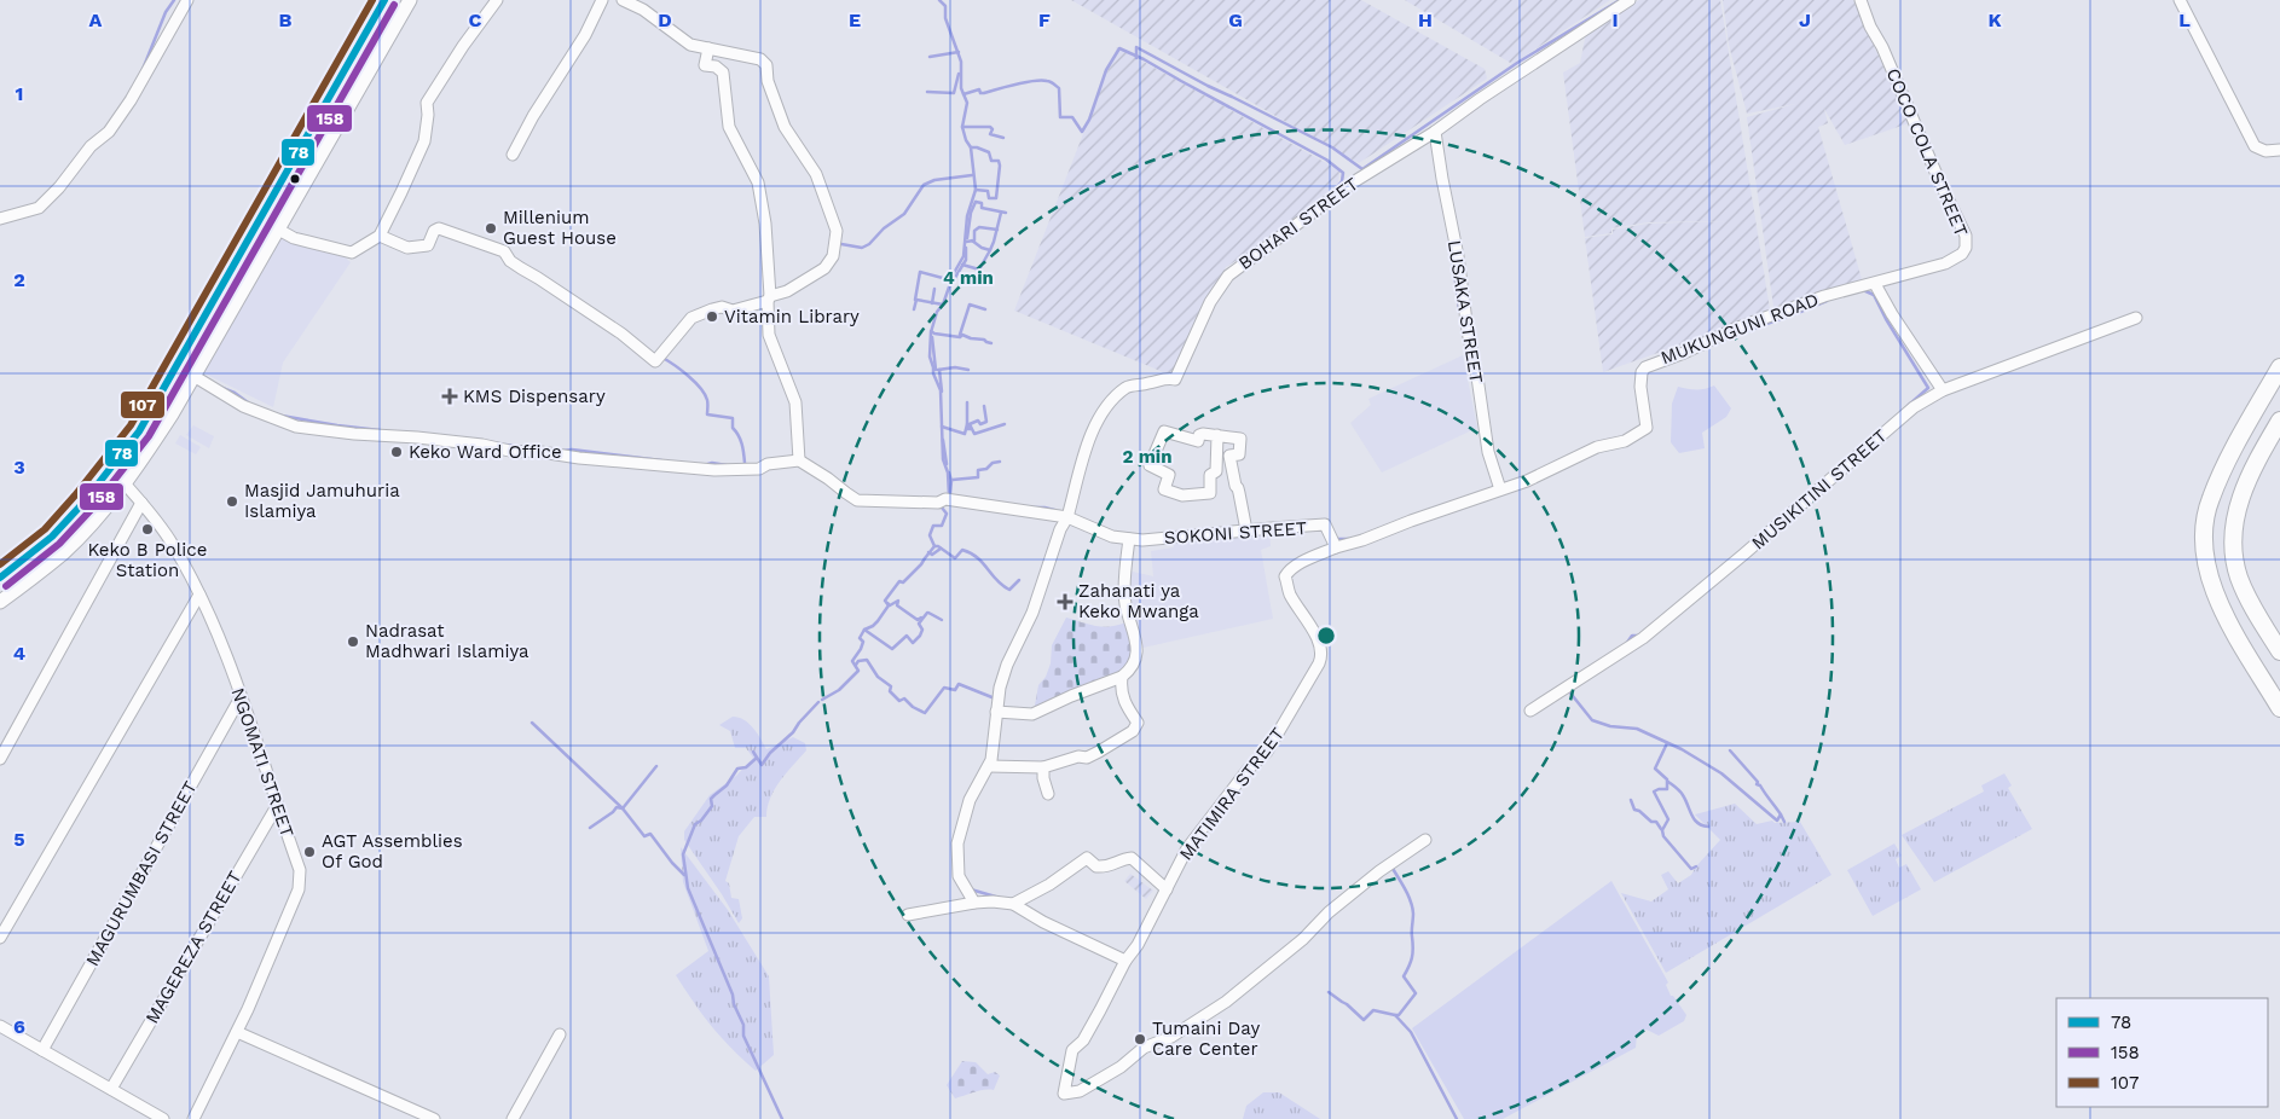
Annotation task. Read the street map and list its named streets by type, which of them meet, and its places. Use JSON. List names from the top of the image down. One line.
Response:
{"streets":{"street":["COCO COLA STREET","BOHARI STREET","LUSAKA STREET","MUKUNGUNI ROAD","MUSIKITINI STREET","SOKONI STREET","NGOMATI STREET","MATIMIRA STREET","MAGURUMBASI STREET","MAGEREZA STREET"]},"crossings":[["COCO COLA STREET","MUKUNGUNI ROAD"],["BOHARI STREET","LUSAKA STREET"],["BOHARI STREET","SOKONI STREET"],["LUSAKA STREET","MUKUNGUNI ROAD"],["SOKONI STREET","MATIMIRA STREET"],["NGOMATI STREET","MAGURUMBASI STREET"],["NGOMATI STREET","MAGEREZA STREET"]],"places":{"other":["Millenium Guest House","Vitamin Library","Keko Ward Office","Masjid Jamuhuria Islamiya","Keko B Police Station","Nadrasat Madhwari Islamiya","AGT Assemblies Of God","Tumaini Day Care Center"],"health":["KMS Dispensary","Zahanati ya Keko Mwanga"]},"lines":["transit line 78","transit line 107","transit line 158"],"legend":["78","158","107"],"grid":{"columns":["A","B","C","D","E","F","G","H","I","J","K","L"],"rows":["1","2","3","4","5","6"]},"rings":["4 min","2 min"]}
